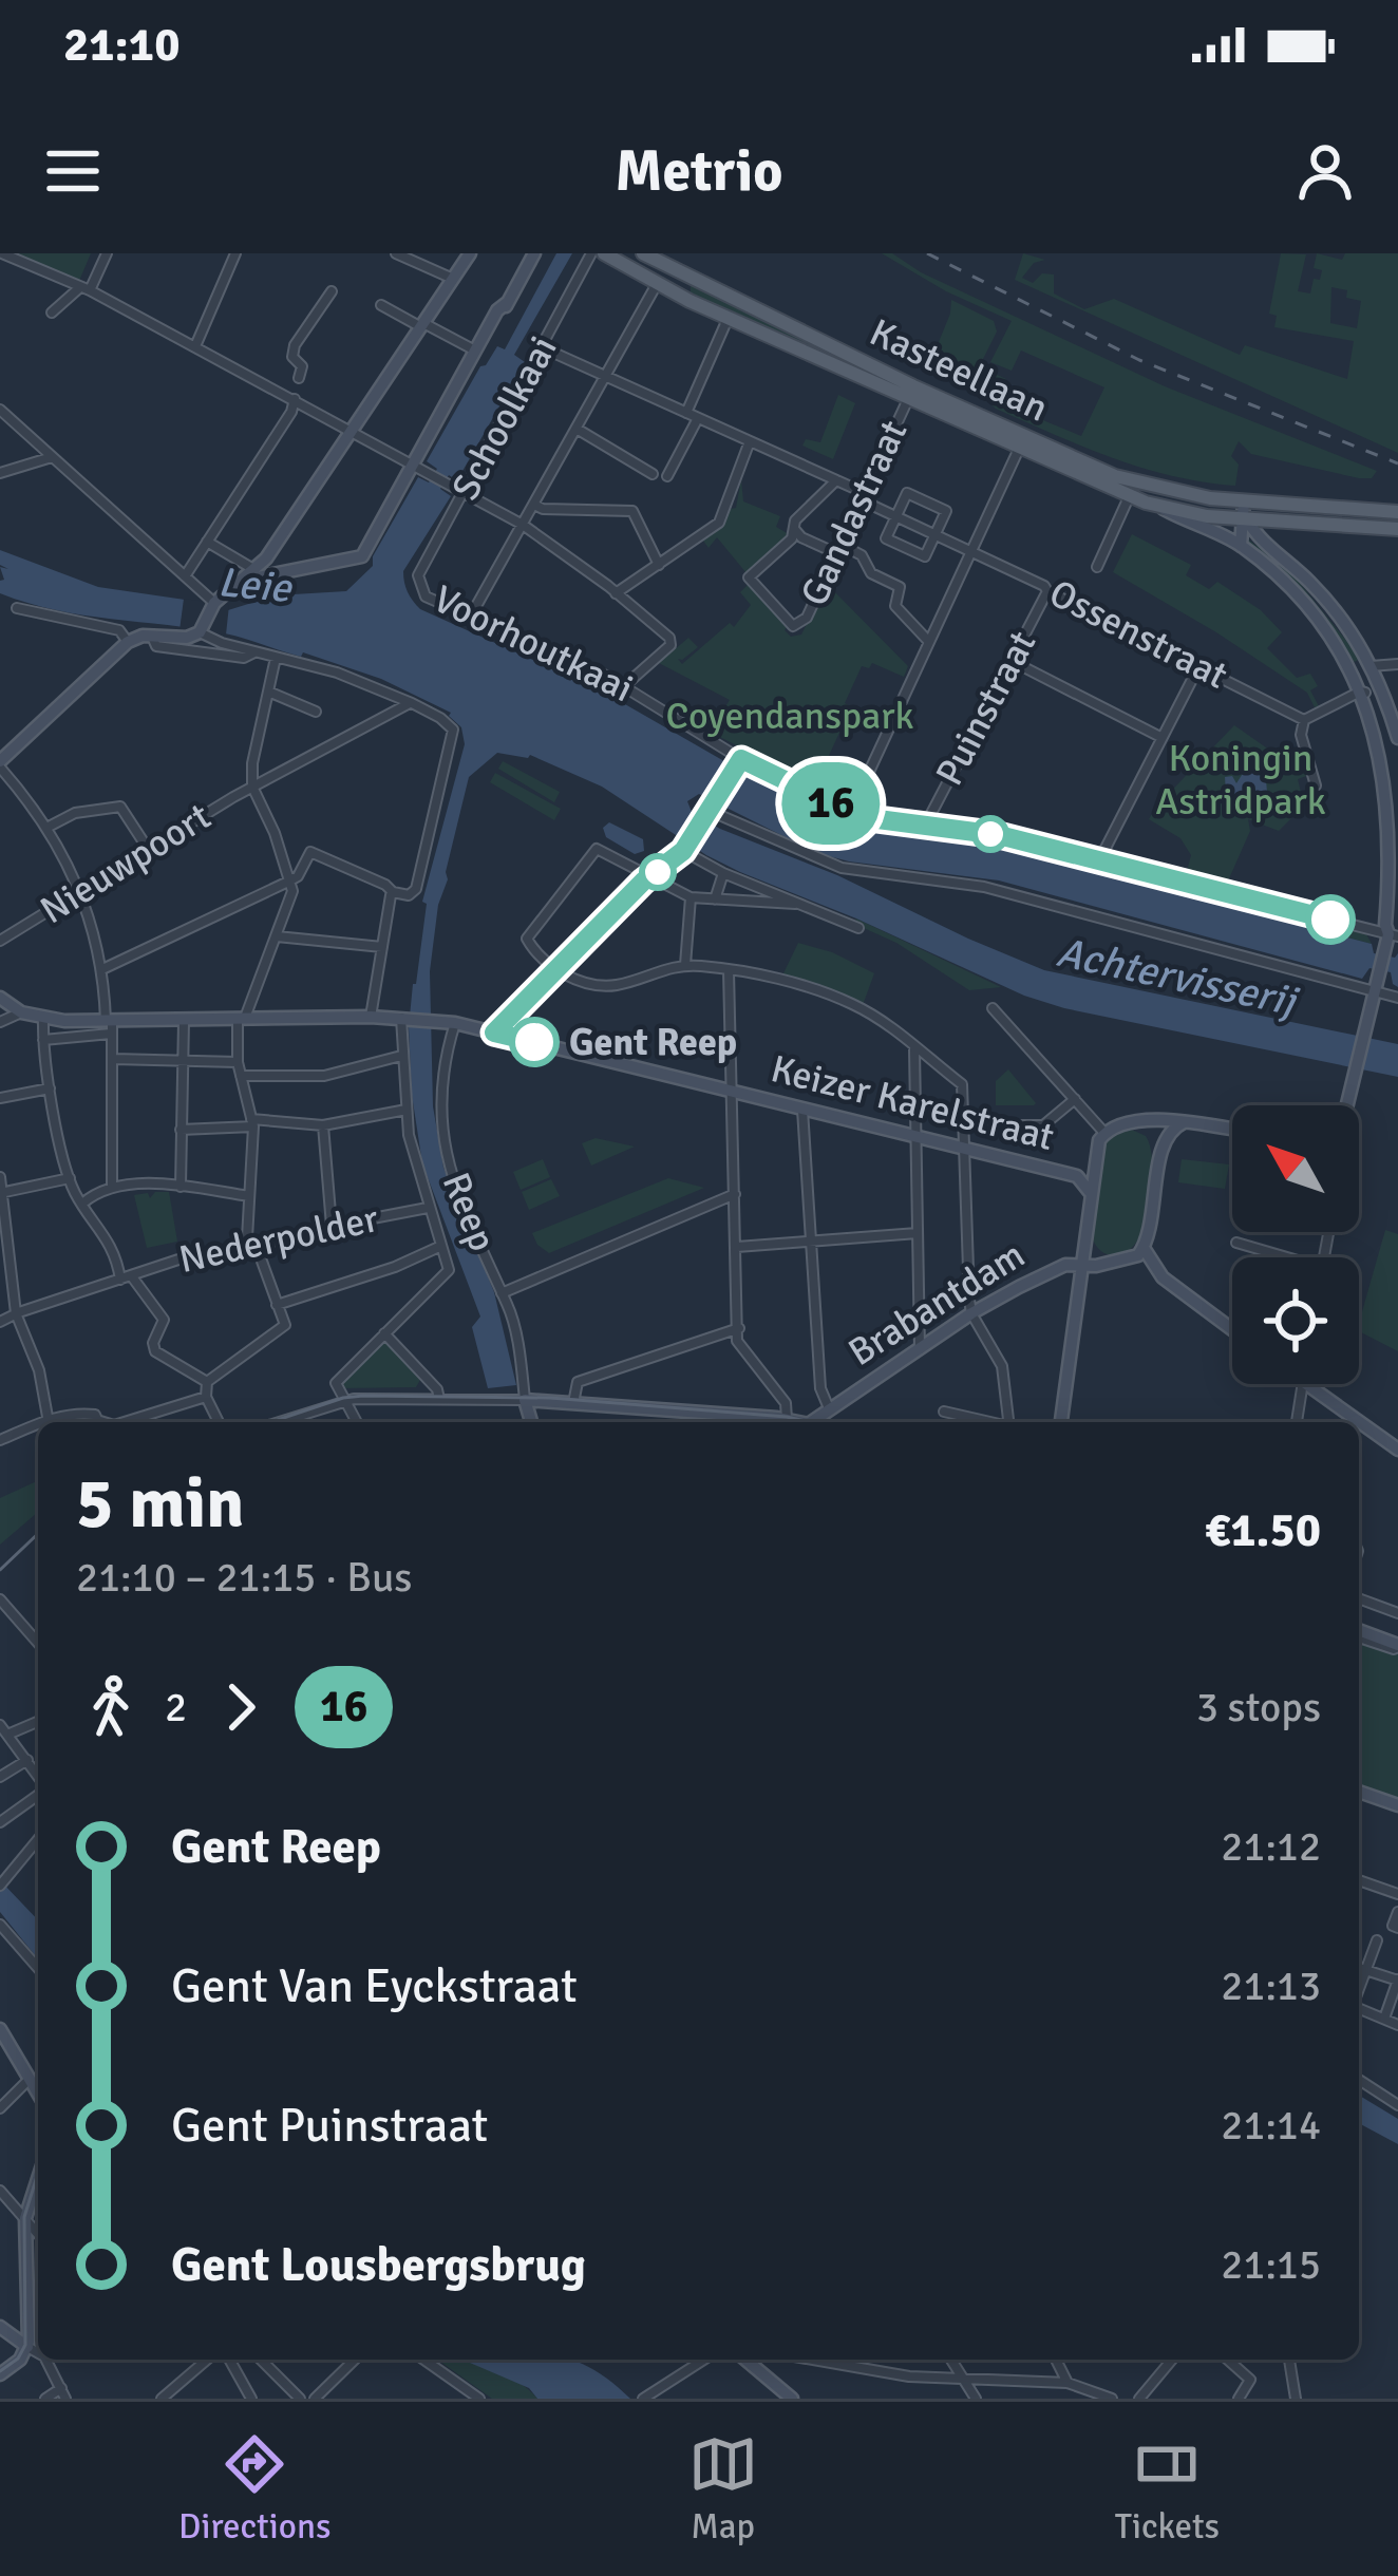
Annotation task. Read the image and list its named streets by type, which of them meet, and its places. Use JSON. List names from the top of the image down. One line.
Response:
{"streets":{"main road":["Kasteellaan"],"street":["Schoolkaai","Gandastraat","Ossenstraat","Voorhoutkaai","Puinstraat","Nieuwpoort","Keizer Karelstraat","Reep","Nederpolder","Brabantdam"]},"crossings":[["Kasteellaan","Schoolkaai"],["Kasteellaan","Gandastraat"],["Kasteellaan","Voorhoutkaai"],["Schoolkaai","Ossenstraat"],["Schoolkaai","Voorhoutkaai"],["Gandastraat","Ossenstraat"],["Ossenstraat","Puinstraat"],["Voorhoutkaai","Puinstraat"],["Keizer Karelstraat","Reep"]],"water":["Leie","Achtervisserij"],"parks":["Coyendanspark","Koningin Astridpark"],"places":["Gent Reep"],"lines":["bus line 16"],"north":"top left","page":{"status":"21:10","header":"Metrio","on_map":"16","heading":["5 min","21:10 – 21:15 · Bus","€1.50"],"legs":["2","16","3 stops"],"list":[{"name":"Gent Reep","value":"21:12"},{"name":"Gent Van Eyckstraat","value":"21:13"},{"name":"Gent Puinstraat","value":"21:14"},{"name":"Gent Lousbergsbrug","value":"21:15"}],"tabs":["Directions","Map","Tickets"]}}
